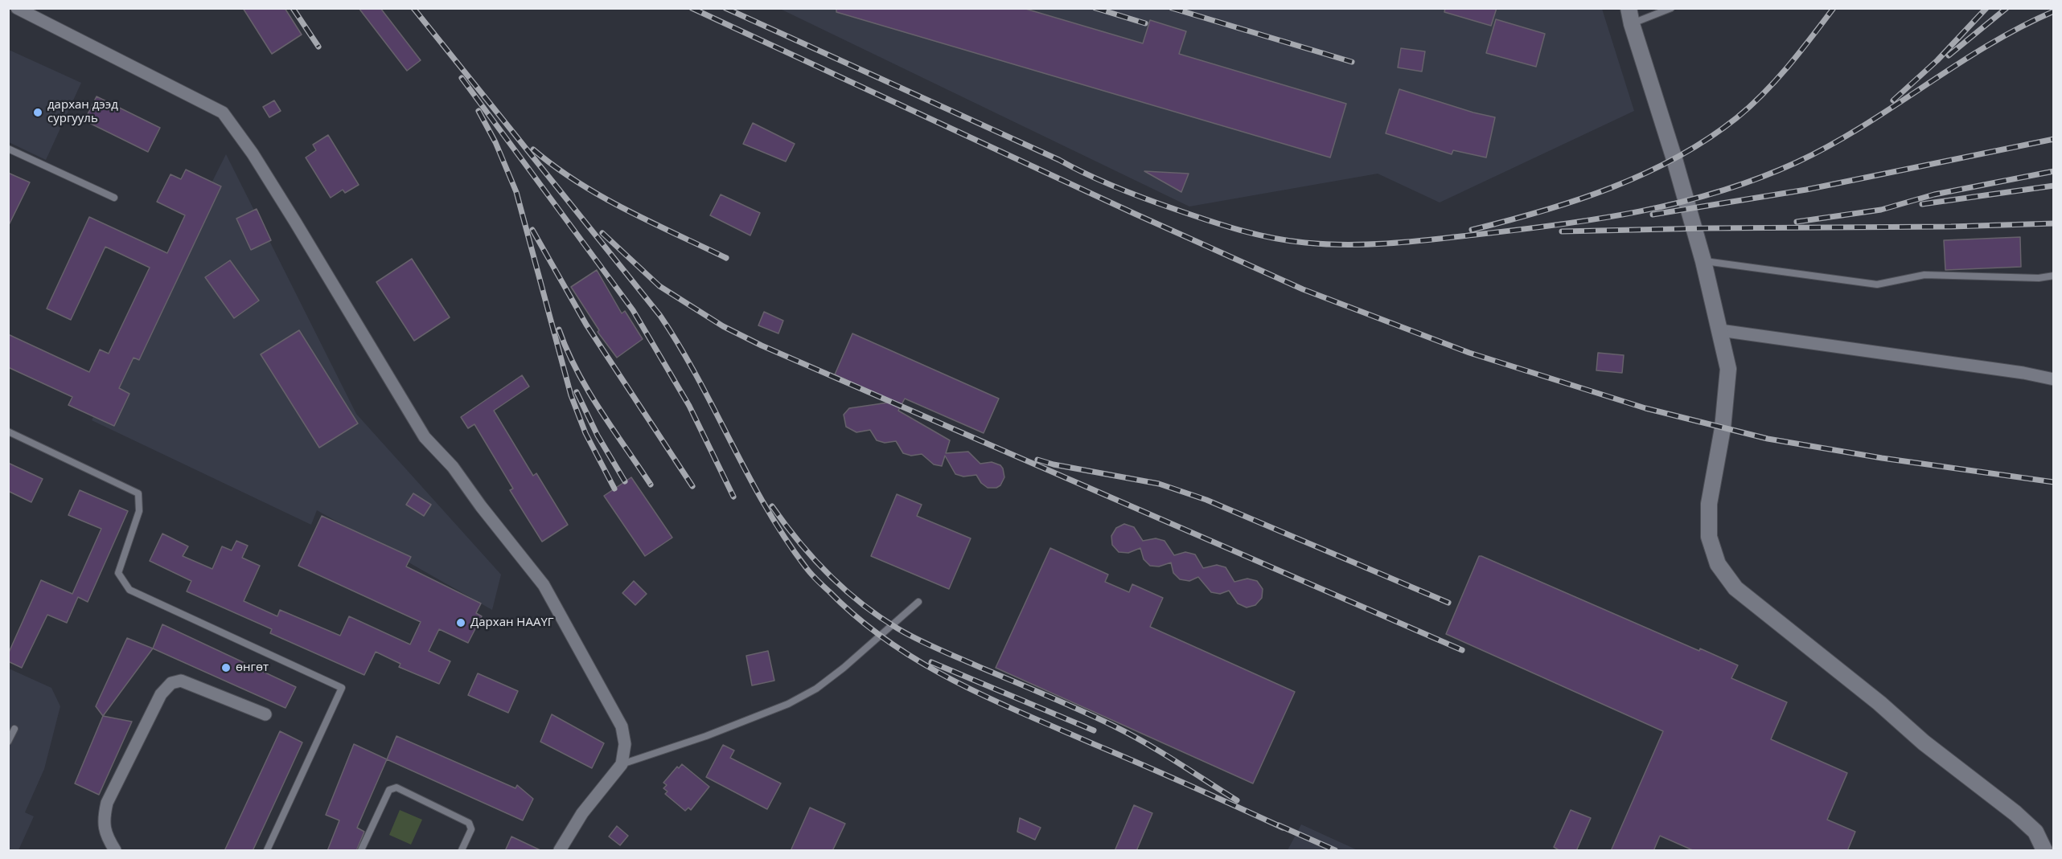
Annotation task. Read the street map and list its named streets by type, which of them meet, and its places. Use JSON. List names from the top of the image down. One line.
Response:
{"places":["дархан дээд сургууль","Дархан НААҮГ","өнгөт"]}
